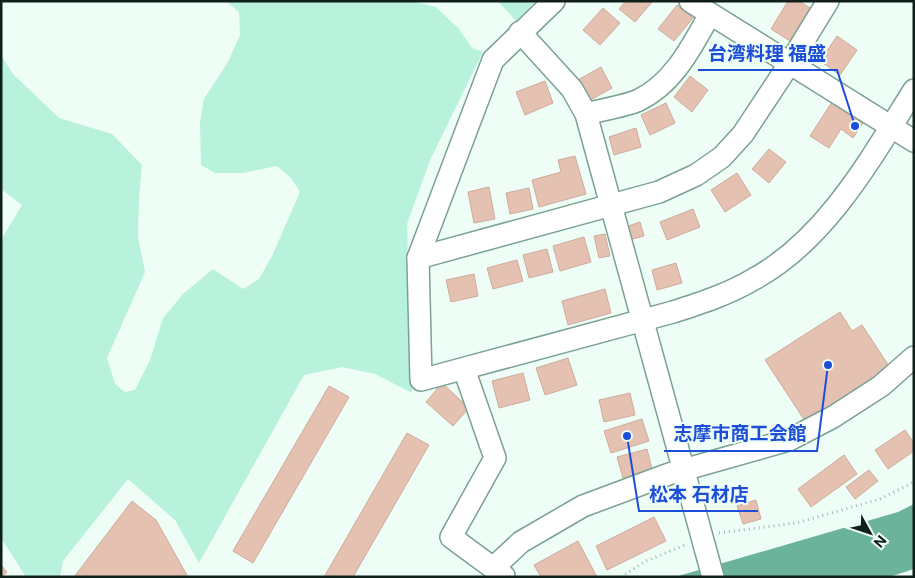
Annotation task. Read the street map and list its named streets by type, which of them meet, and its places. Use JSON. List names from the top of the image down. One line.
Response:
{"places":["台湾料理 福盛","志摩市商工会館","松本 石材店"],"north":"bottom right"}
